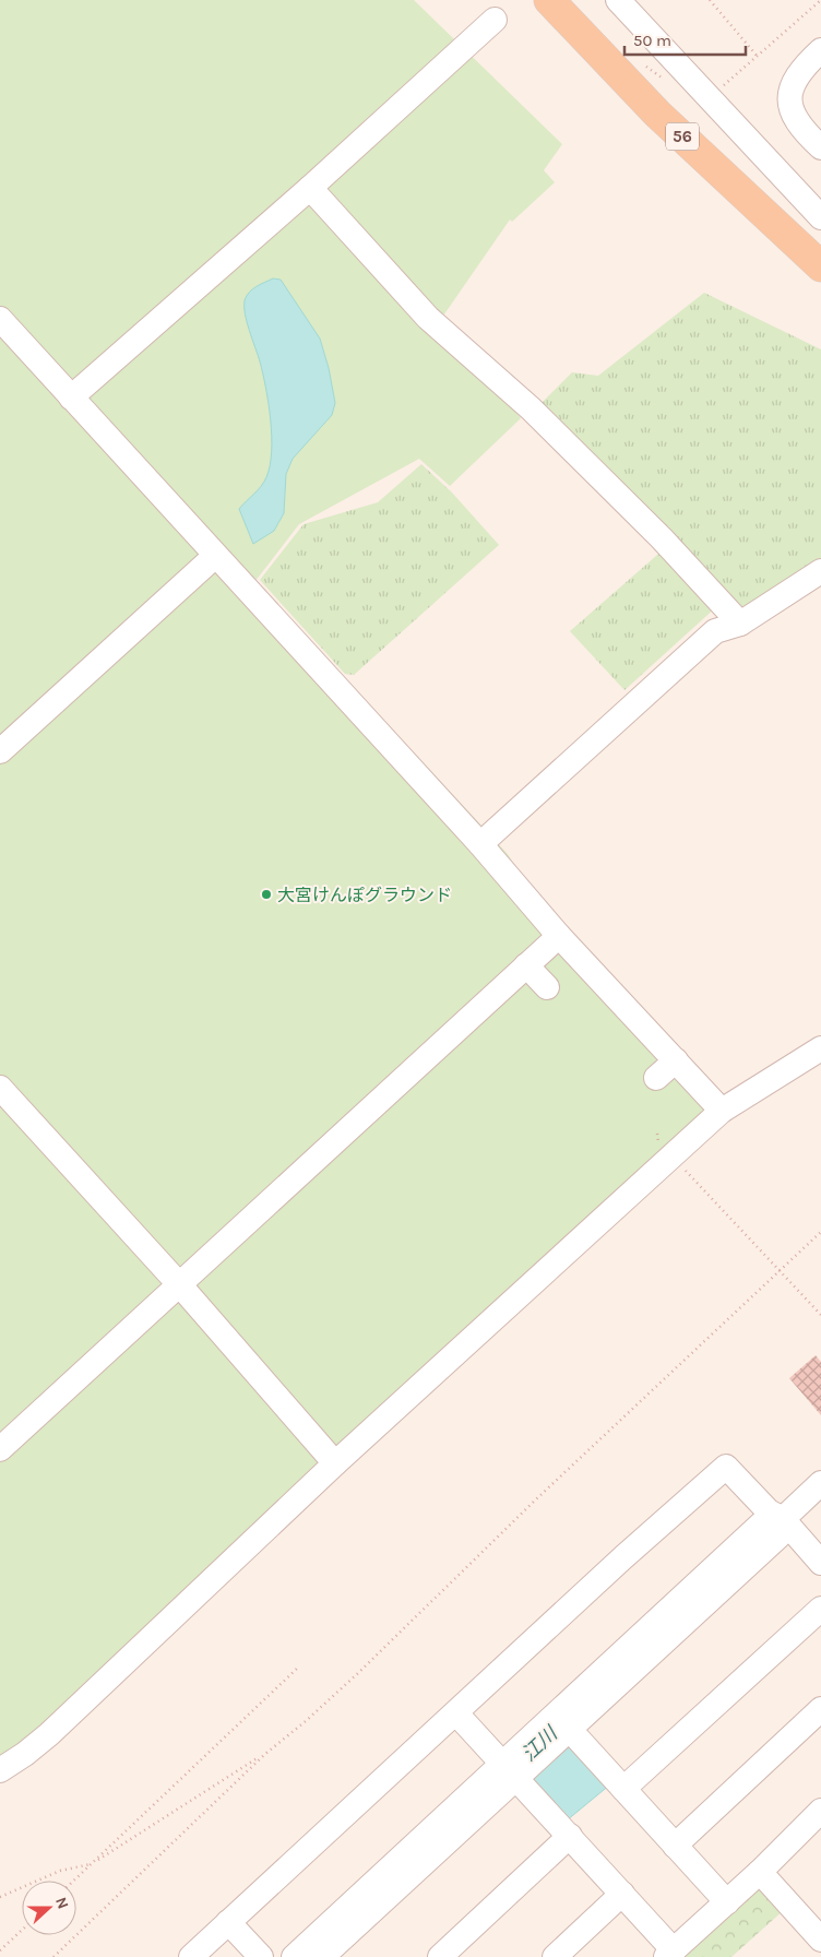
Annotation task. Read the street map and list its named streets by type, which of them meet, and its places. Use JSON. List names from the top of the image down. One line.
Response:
{"streets":{"main road":["56"]},"water":["江川"],"places":["大宮けんぽグラウンド"],"scale_bar":"50 m","north":"right"}
